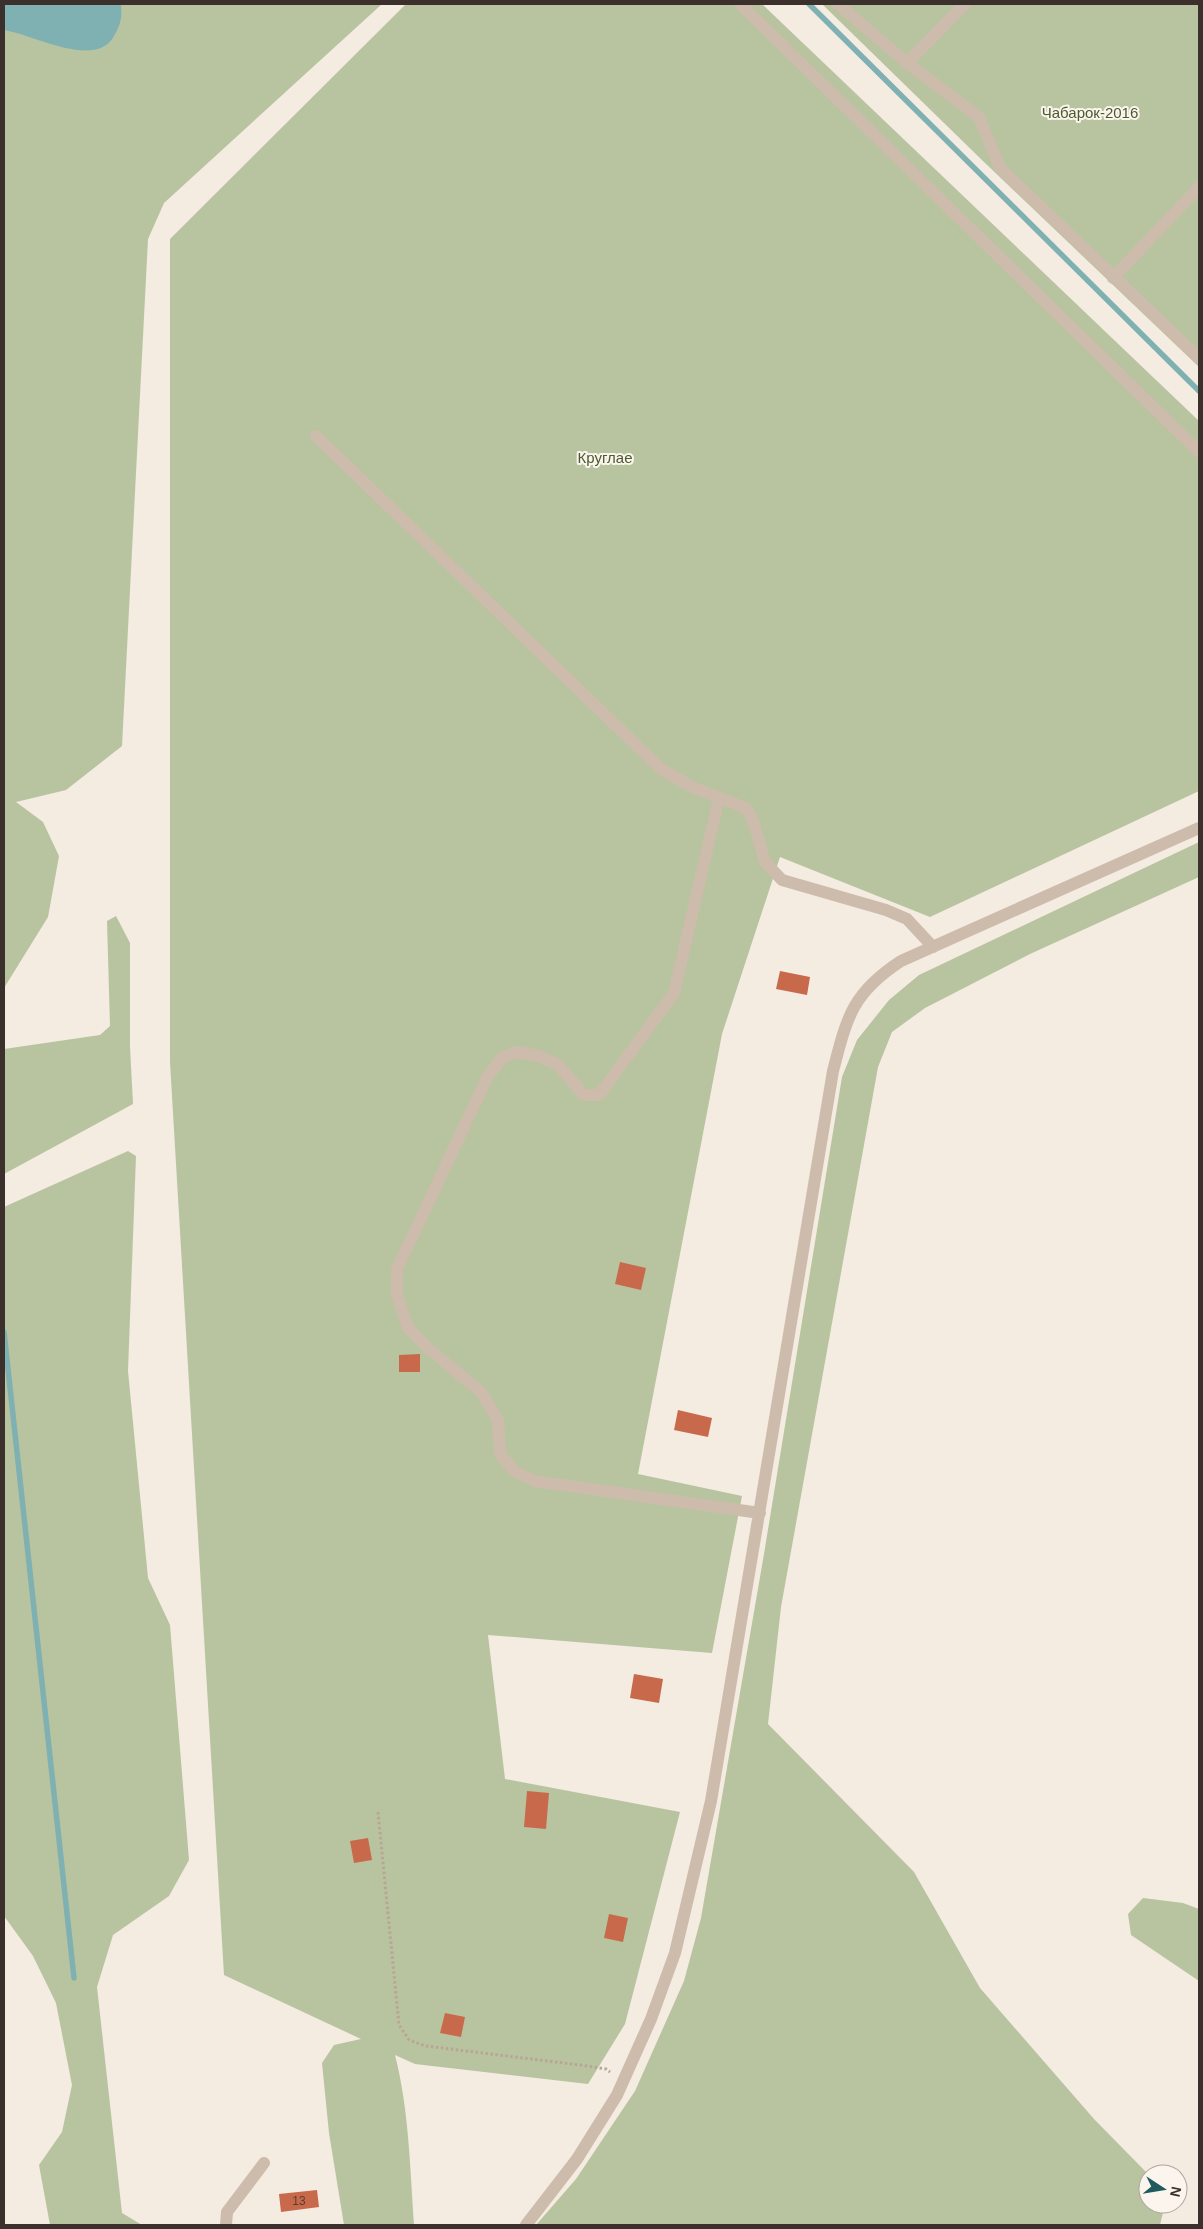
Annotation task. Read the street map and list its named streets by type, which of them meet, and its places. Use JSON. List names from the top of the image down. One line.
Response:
{"parks":["Чабарок-2016","Круглае"],"house_numbers":["13"],"north":"right"}
